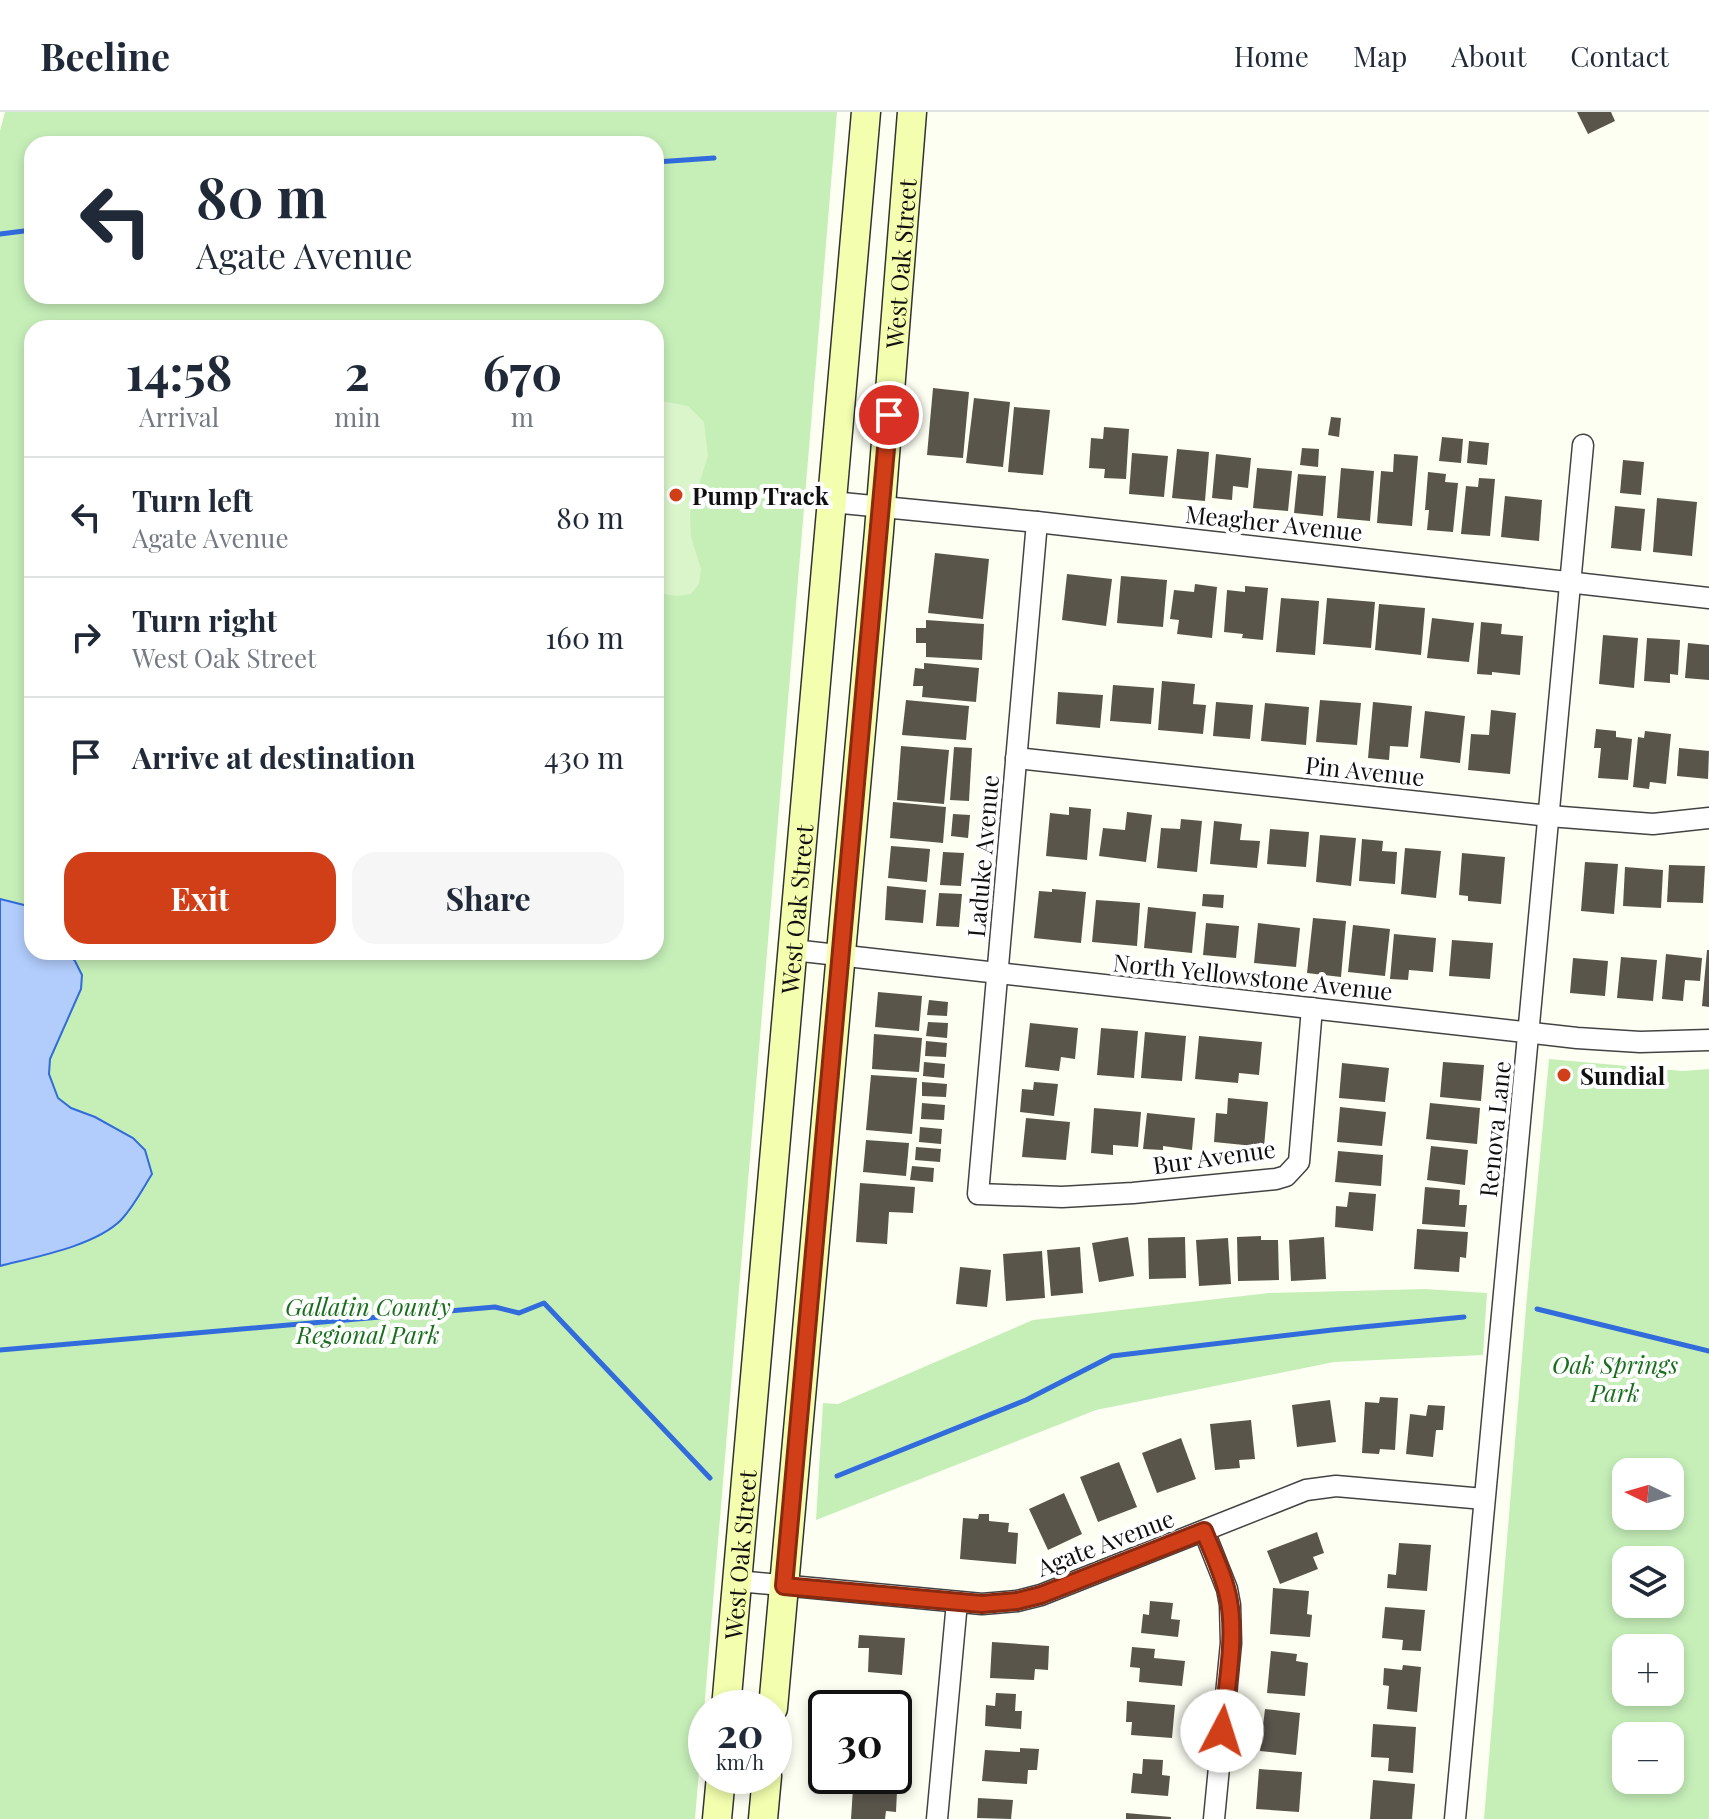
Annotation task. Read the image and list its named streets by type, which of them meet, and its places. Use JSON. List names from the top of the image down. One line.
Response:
{"streets":{"main road":["West Oak Street"],"street":["Meagher Avenue","Pin Avenue","Laduke Avenue","North Yellowstone Avenue","Renova Lane","Bur Avenue","Agate Avenue"]},"crossings":[["West Oak Street","Meagher Avenue"],["West Oak Street","North Yellowstone Avenue"],["West Oak Street","Agate Avenue"],["Meagher Avenue","Laduke Avenue"],["Meagher Avenue","Renova Lane"],["Pin Avenue","Laduke Avenue"],["Pin Avenue","Renova Lane"],["Laduke Avenue","North Yellowstone Avenue"],["Laduke Avenue","Bur Avenue"],["North Yellowstone Avenue","Renova Lane"],["North Yellowstone Avenue","Bur Avenue"],["Renova Lane","Agate Avenue"]],"parks":["Gallatin County Regional Park","Oak Springs Park"],"places":["Pump Track","Sundial"],"north":"left","page":{"header":"Beeline","nav":["Home","Map","About","Contact"],"turn":["80 m","Agate Avenue"],"eta":["14:58","Arrival","2","min","670","m"],"list":[{"name":"Turn left","note":"Agate Avenue","value":"80 m"},{"name":"Turn right","note":"West Oak Street","value":"160 m"},{"name":"Arrive at destination","value":"430 m"}],"buttons":["Exit","Share"],"map_buttons":["+","−"],"speed":"20 km/h","limit":"30"}}
